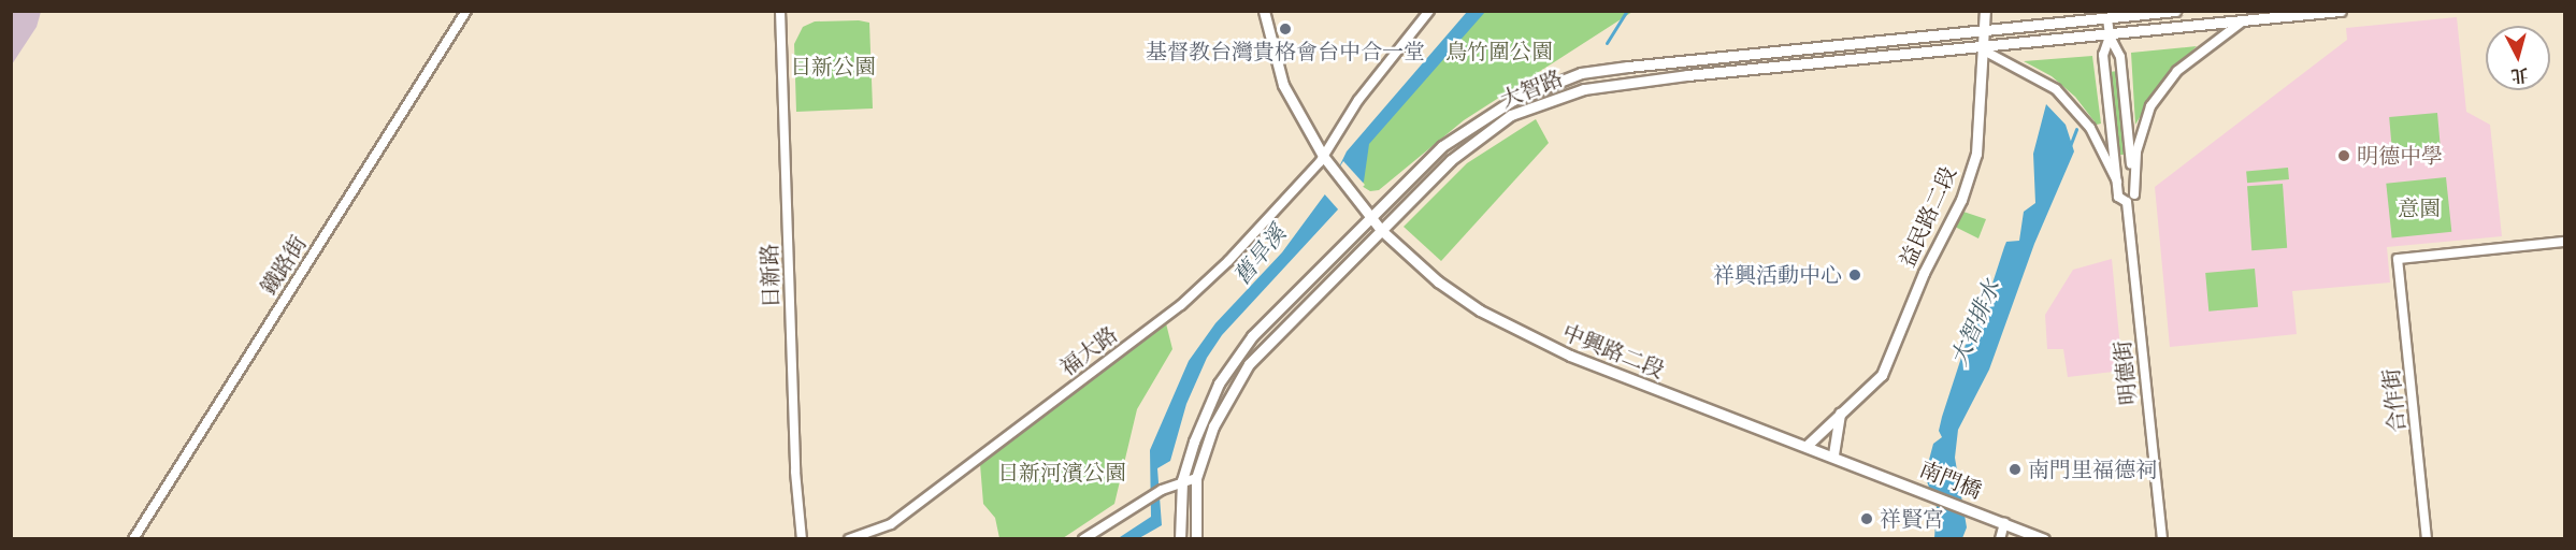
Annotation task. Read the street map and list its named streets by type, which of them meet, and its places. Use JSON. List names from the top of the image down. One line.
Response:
{"streets":{"street":["大智路","益民路二段","鐵路街","日新路","福大路","中興路二段","明德街","合作街","南門橋"]},"crossings":[["大智路","益民路二段"],["大智路","中興路二段"],["大智路","明德街"],["益民路二段","中興路二段"],["福大路","中興路二段"],["中興路二段","南門橋"]],"water":["舊旱溪","大智排水"],"parks":["鳥竹圍公園","日新公園","意園","日新河濱公園"],"places":["基督教台灣貴格會台中合一堂","明德中學","祥興活動中心","南門里福德祠","祥賢宮"],"north":"bottom"}
